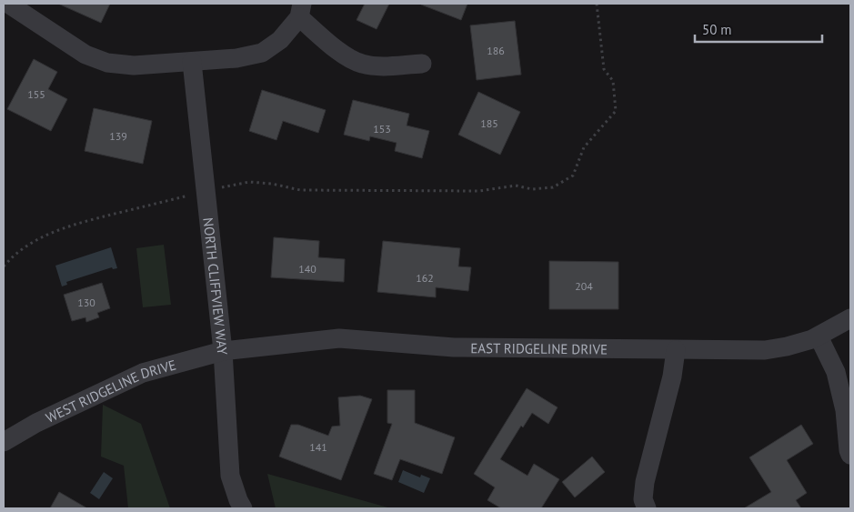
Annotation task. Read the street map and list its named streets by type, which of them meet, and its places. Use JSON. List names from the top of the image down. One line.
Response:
{"streets":{"street":["NORTH CLIFFVIEW WAY","EAST RIDGELINE DRIVE","WEST RIDGELINE DRIVE"]},"crossings":[["NORTH CLIFFVIEW WAY","EAST RIDGELINE DRIVE"],["NORTH CLIFFVIEW WAY","WEST RIDGELINE DRIVE"],["EAST RIDGELINE DRIVE","WEST RIDGELINE DRIVE"]],"house_numbers":["186","155","185","153","139","140","162","204","130","141"],"scale_bar":"50 m"}
